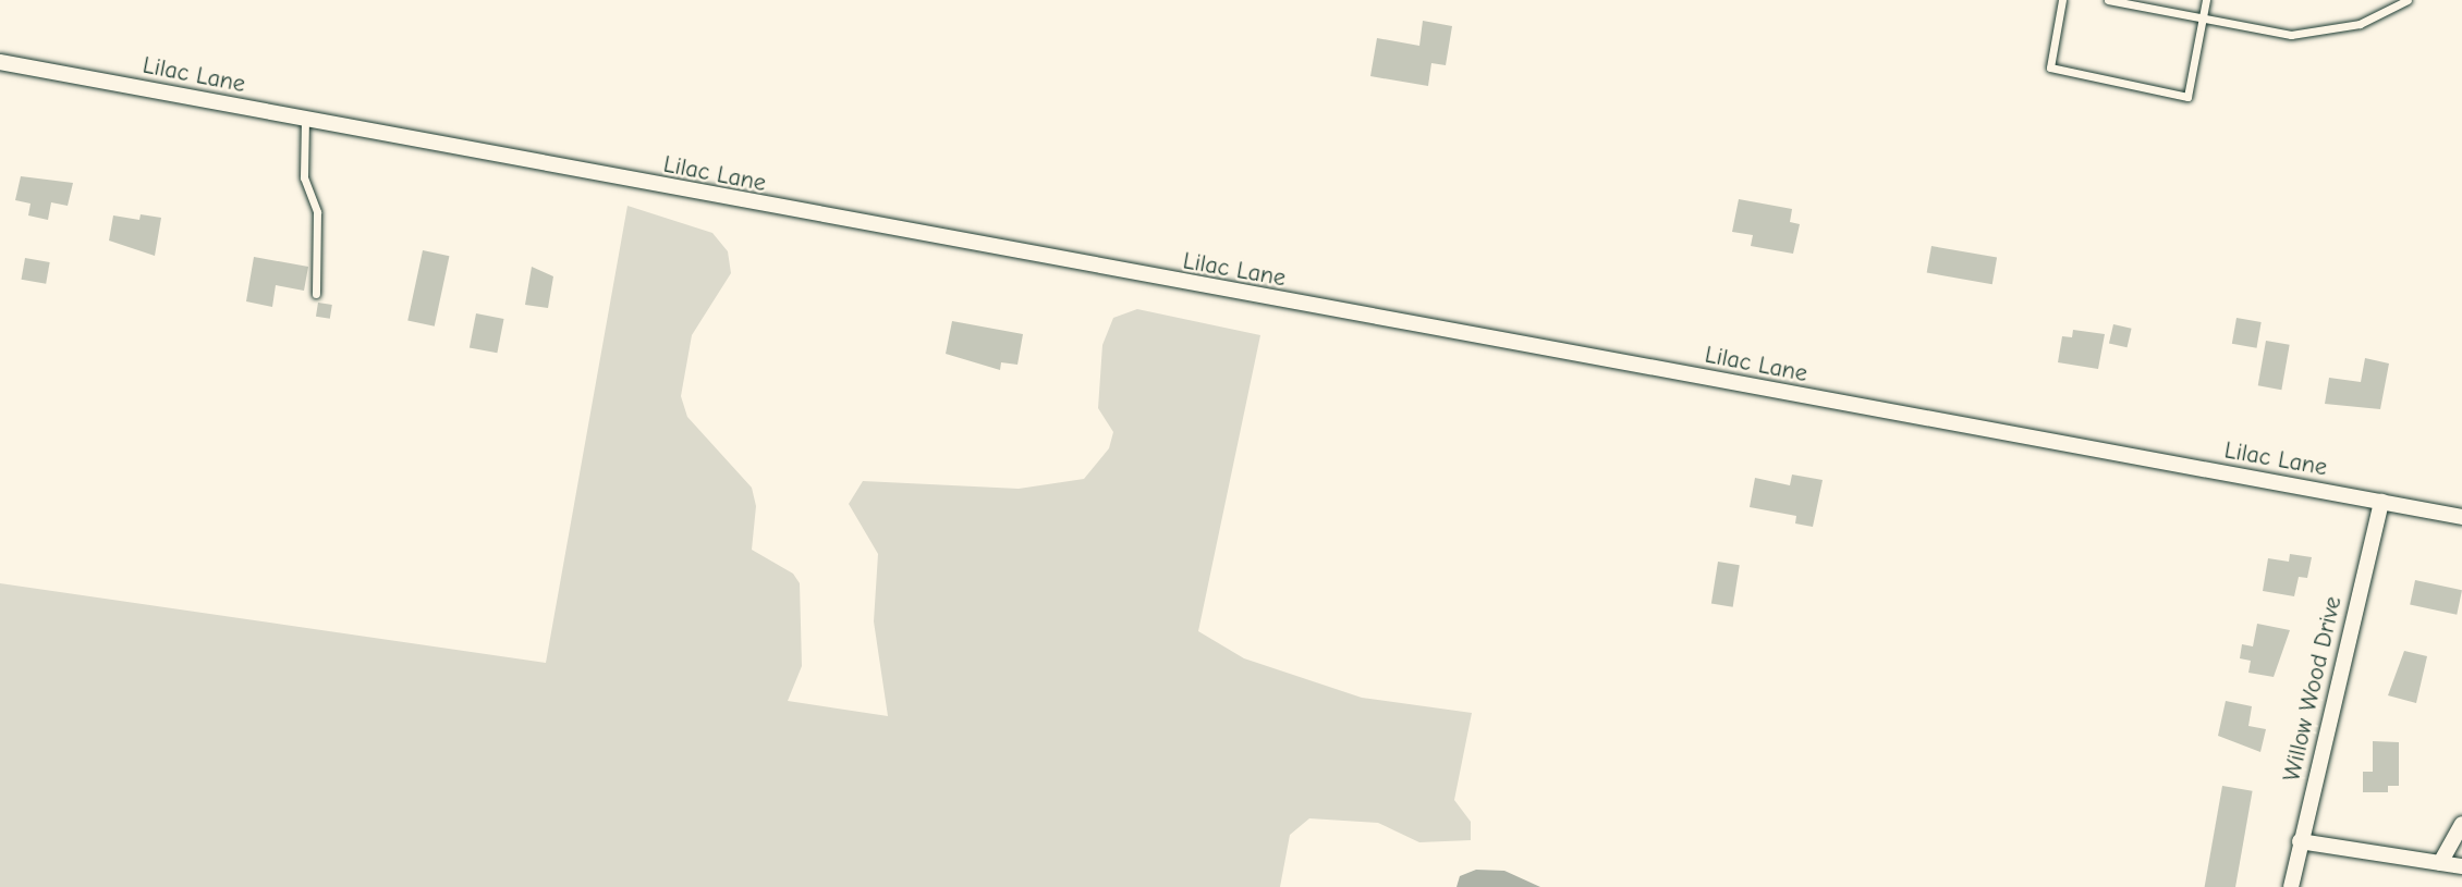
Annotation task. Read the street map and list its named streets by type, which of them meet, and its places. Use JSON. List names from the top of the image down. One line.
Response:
{"streets":{"street":["Lilac Lane","Willow Wood Drive"]},"crossings":[["Lilac Lane","Willow Wood Drive"]]}
